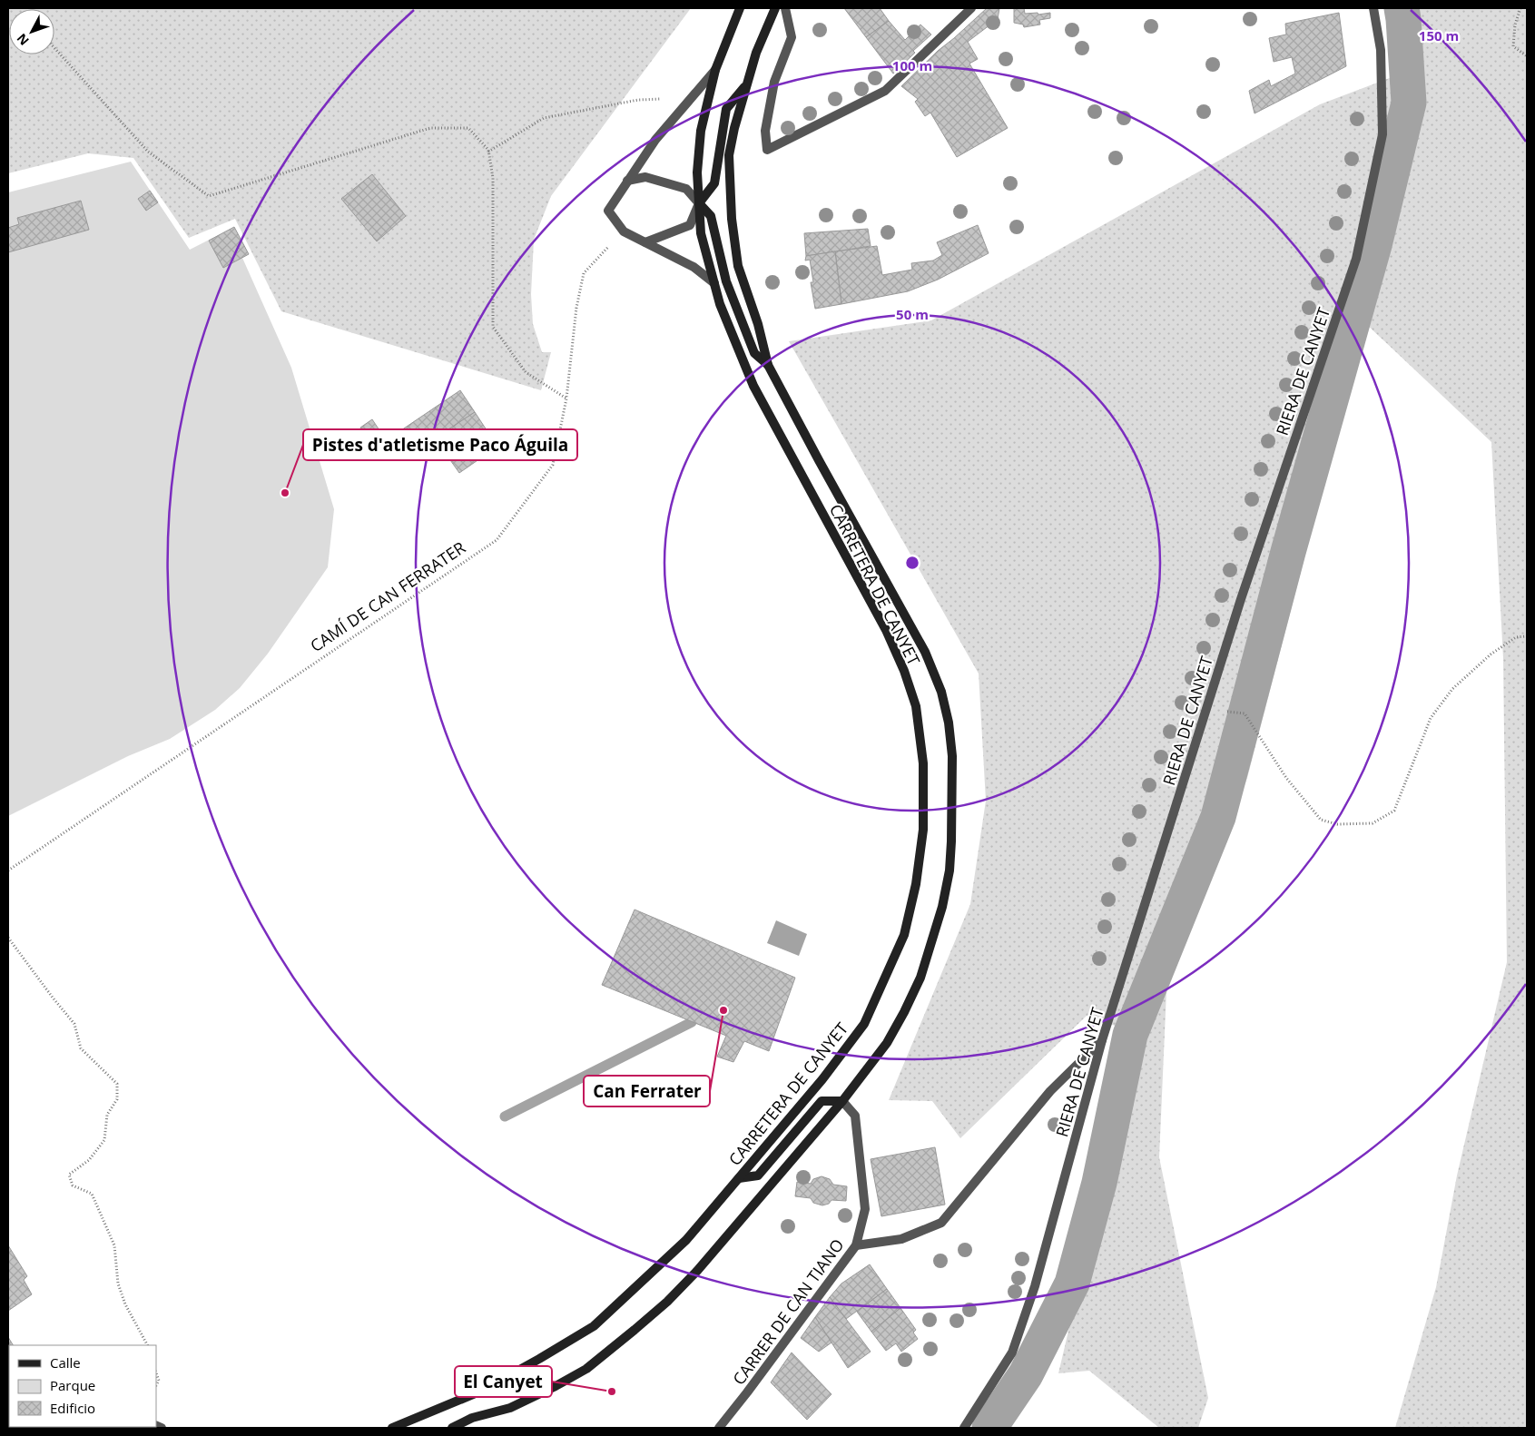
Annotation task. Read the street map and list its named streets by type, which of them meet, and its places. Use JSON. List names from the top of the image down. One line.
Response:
{"streets":{"street":["RIERA DE CANYET","CARRETERA DE CANYET","CARRER DE CAN TIANO"],"path":["CAMÍ DE CAN FERRATER"]},"crossings":[["CARRETERA DE CANYET","CAMÍ DE CAN FERRATER"],["CARRETERA DE CANYET","CARRER DE CAN TIANO"]],"places":["Pistes d'atletisme Paco Águila","Can Ferrater","El Canyet"],"legend":["Calle","Parque","Edificio"],"north":"bottom left","rings":["150 m","100 m","50 m"]}
